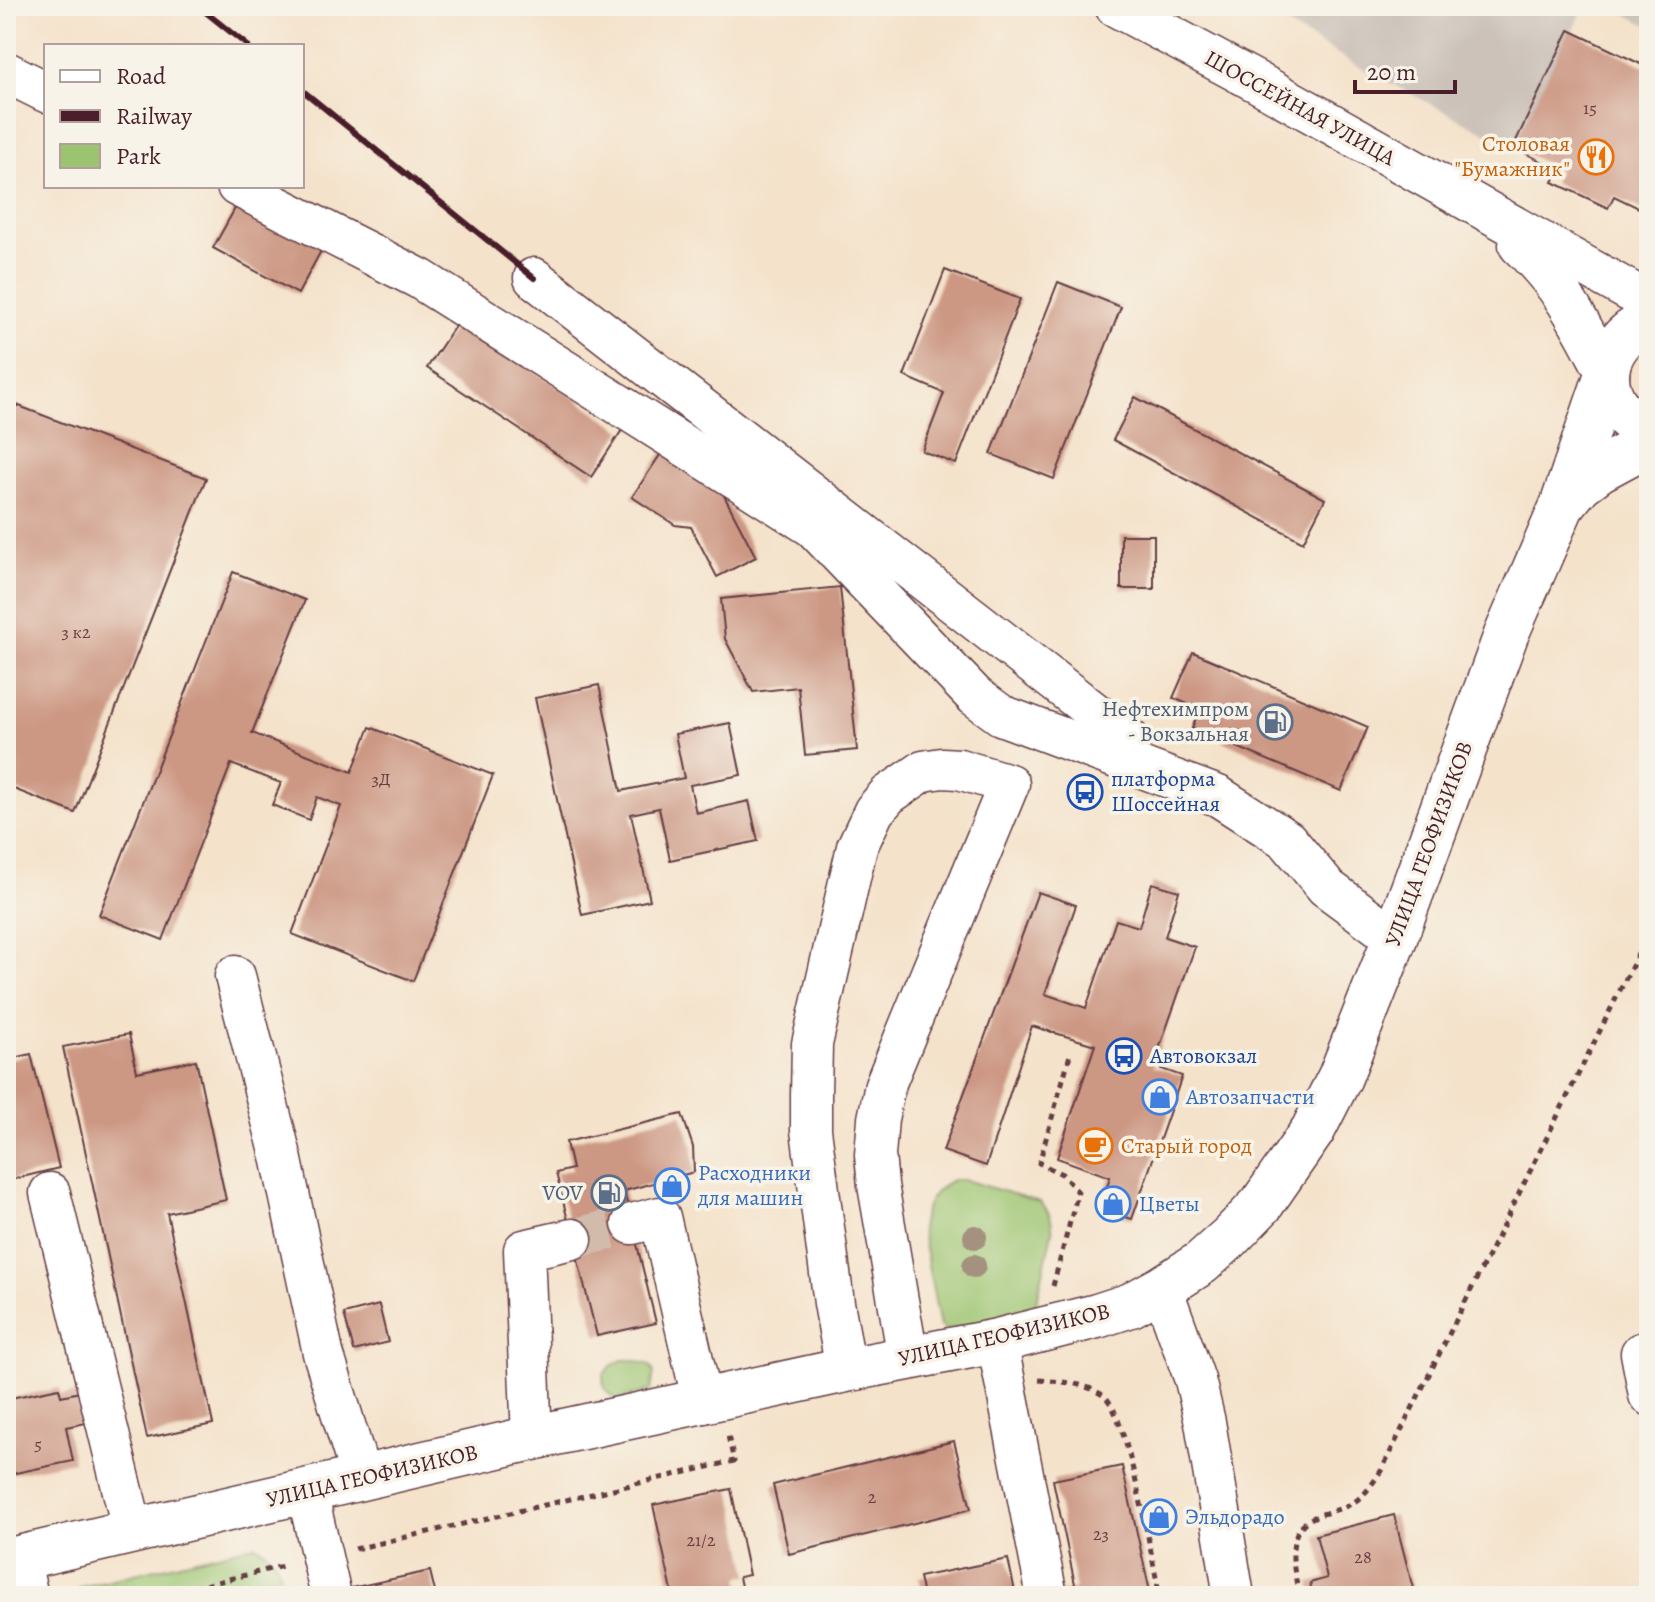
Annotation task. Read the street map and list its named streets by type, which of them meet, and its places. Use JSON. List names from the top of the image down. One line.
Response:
{"streets":{"main road":["УЛИЦА ГЕОФИЗИКОВ"],"street":["ШОССЕЙНАЯ УЛИЦА"]},"places":{"restaurant":["Столовая \"Бумажник\""],"fuel station":["Нефтехимпром - Вокзальная","VOV"],"bus stop":["платформа Шоссейная","Автовокзал"],"shop":["Автозапчасти","Расходники для машин","Цветы","Эльдорадо"],"cafe":["Старый город"]},"house_numbers":["15","3 к2","3Д","5","2","23","21/2","28"],"legend":["Road","Railway","Park"],"scale_bar":"20 m"}
